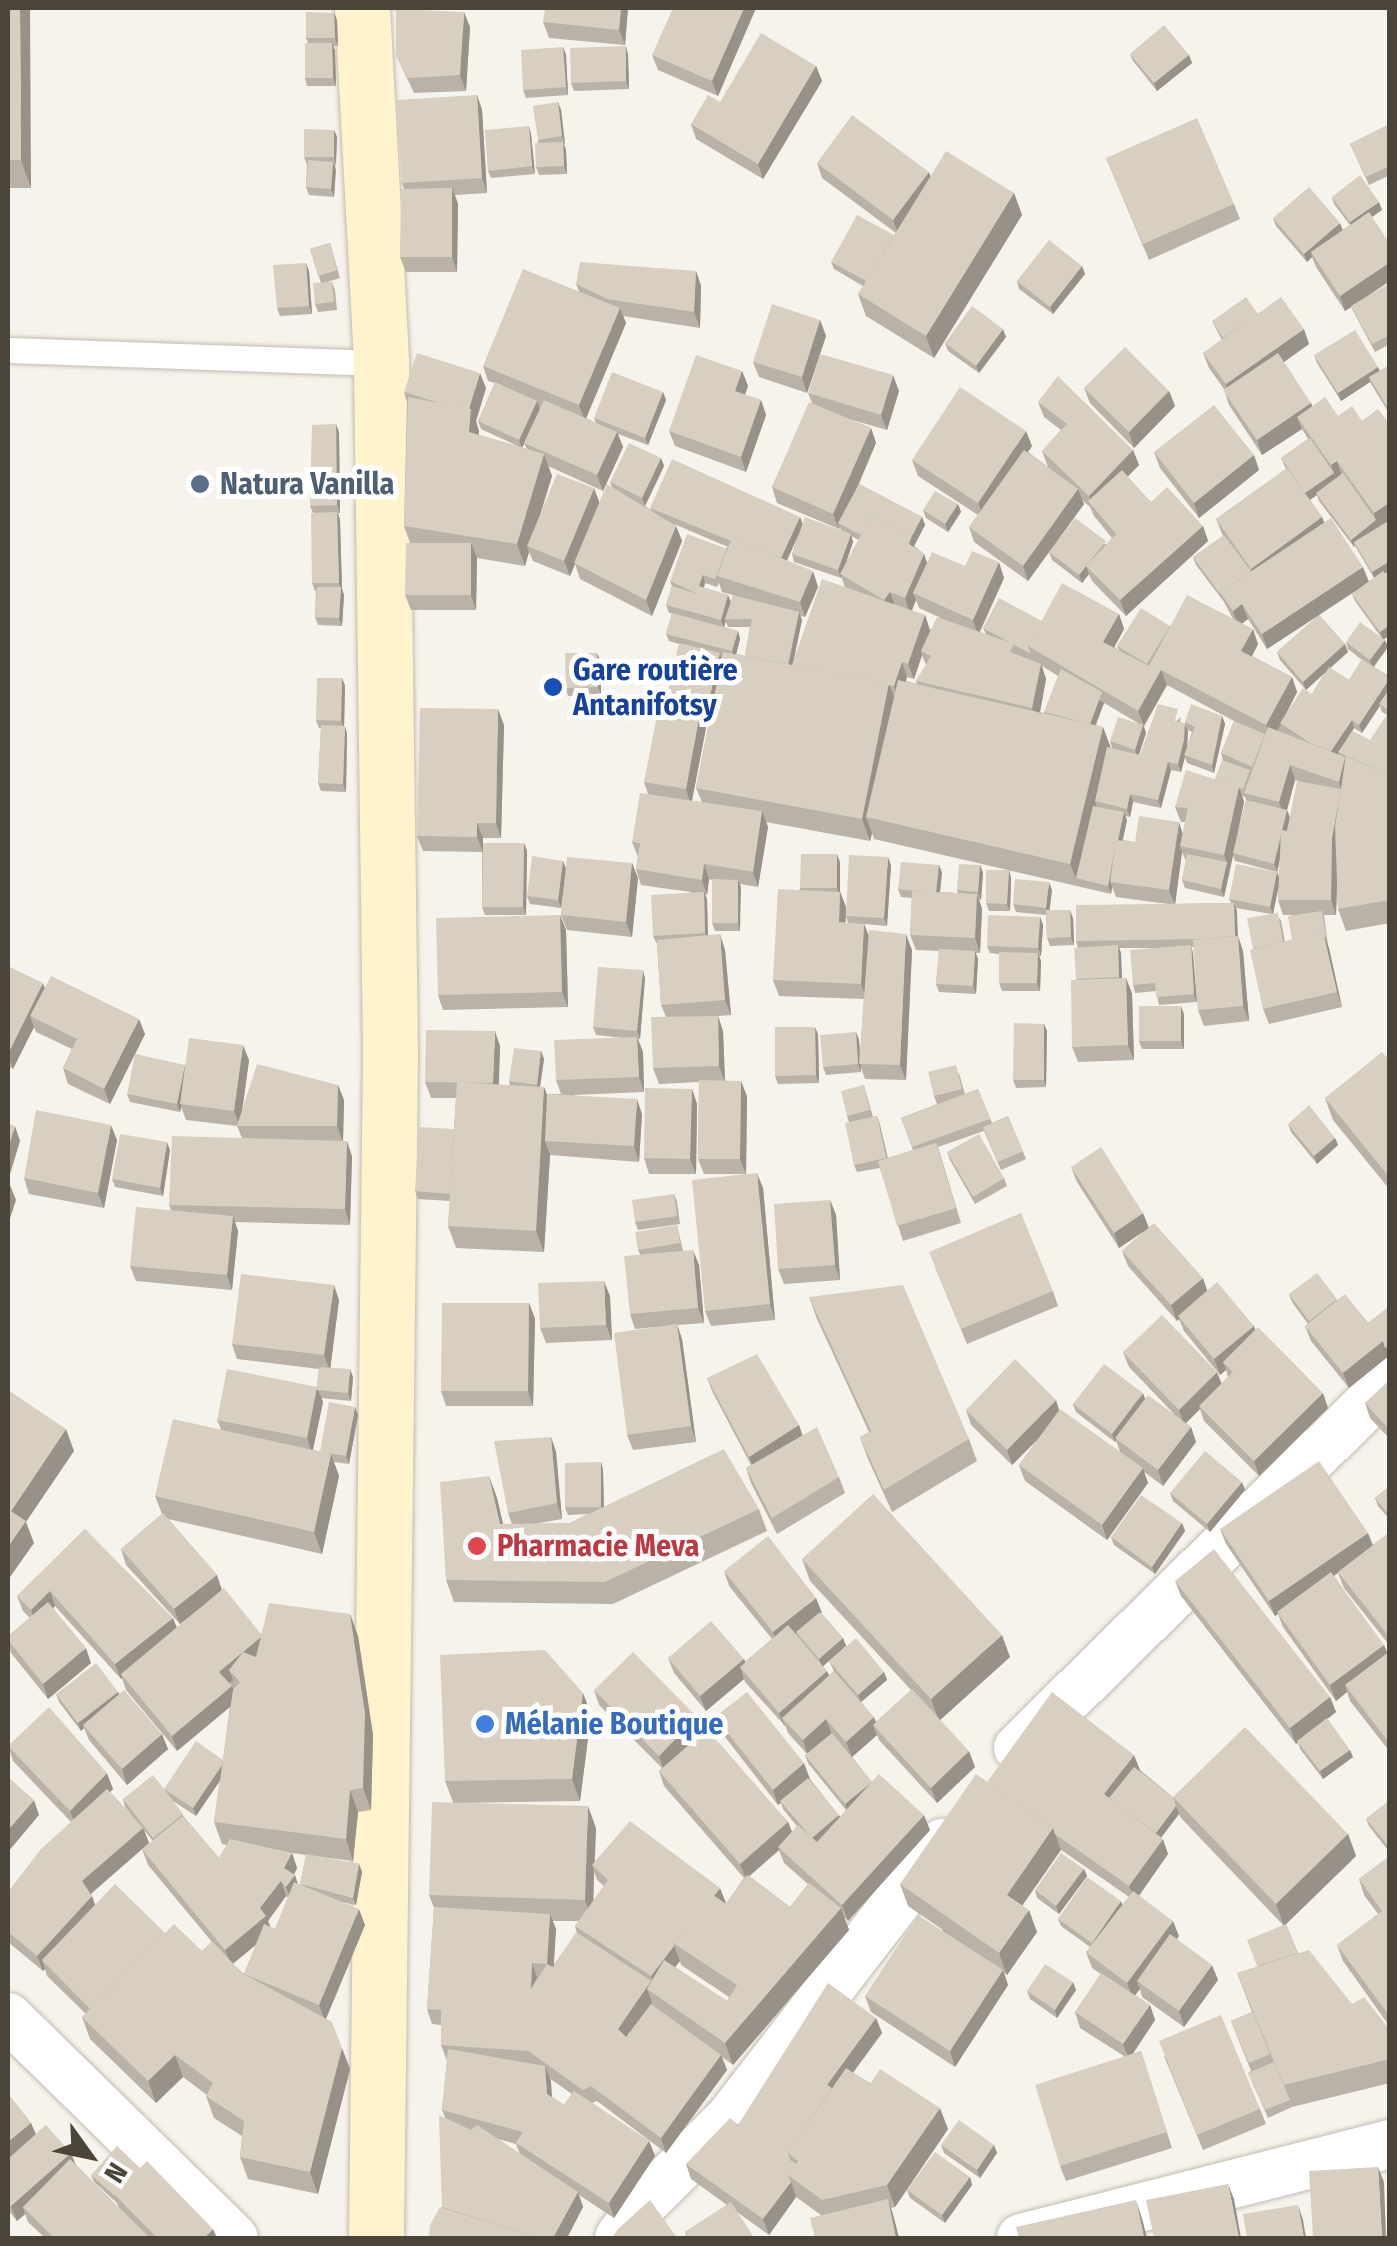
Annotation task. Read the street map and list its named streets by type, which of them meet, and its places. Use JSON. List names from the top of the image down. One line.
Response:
{"places":["Natura Vanilla","Gare routière Antanifotsy","Pharmacie Meva","Mélanie Boutique"],"north":"bottom right"}
